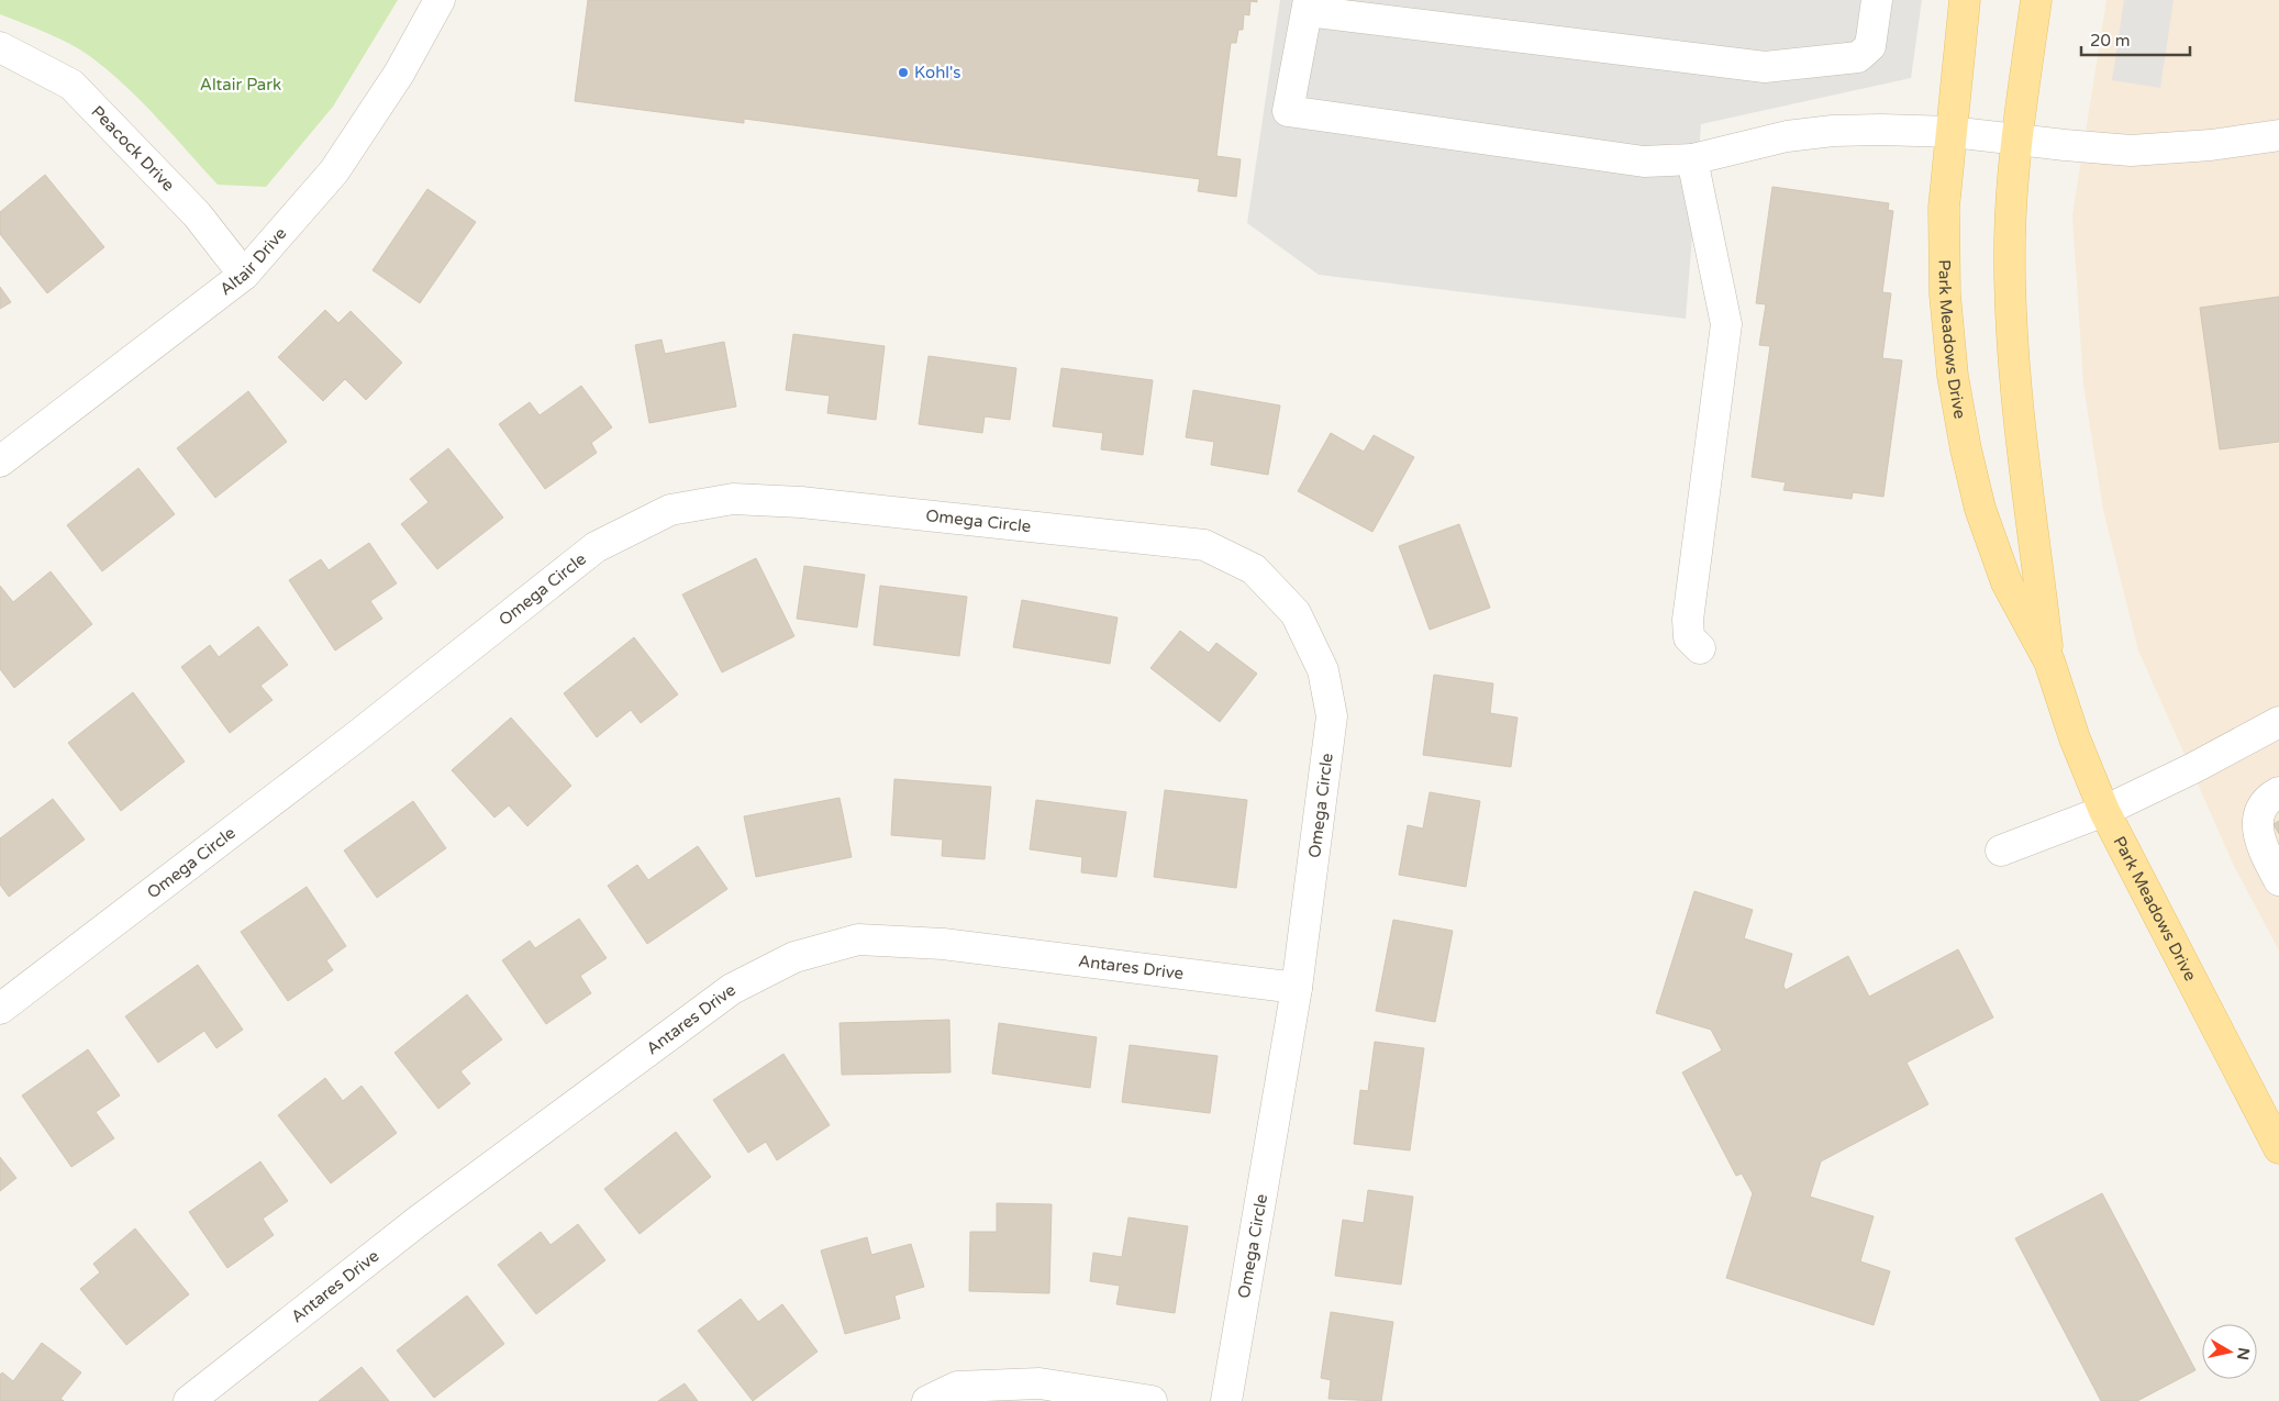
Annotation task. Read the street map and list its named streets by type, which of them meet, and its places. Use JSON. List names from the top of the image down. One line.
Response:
{"streets":{"main road":["Park Meadows Drive"],"street":["Peacock Drive","Altair Drive","Omega Circle","Antares Drive"]},"crossings":[["Peacock Drive","Altair Drive"],["Omega Circle","Antares Drive"]],"parks":["Altair Park"],"places":["Kohl's"],"scale_bar":"20 m","north":"right"}
